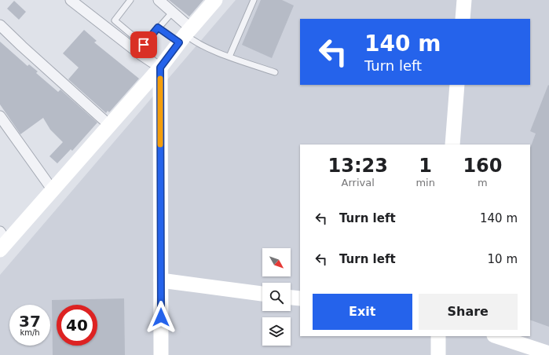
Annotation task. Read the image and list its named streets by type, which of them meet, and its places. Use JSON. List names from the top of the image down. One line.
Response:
{"north":"bottom right","page":{"turn":["140 m","Turn left"],"eta":["13:23","Arrival","1","min","160","m"],"list":[{"name":"Turn left","value":"140 m"},{"name":"Turn left","value":"10 m"}],"buttons":["Exit","Share"],"speed":"37 km/h","limit":"40"}}
